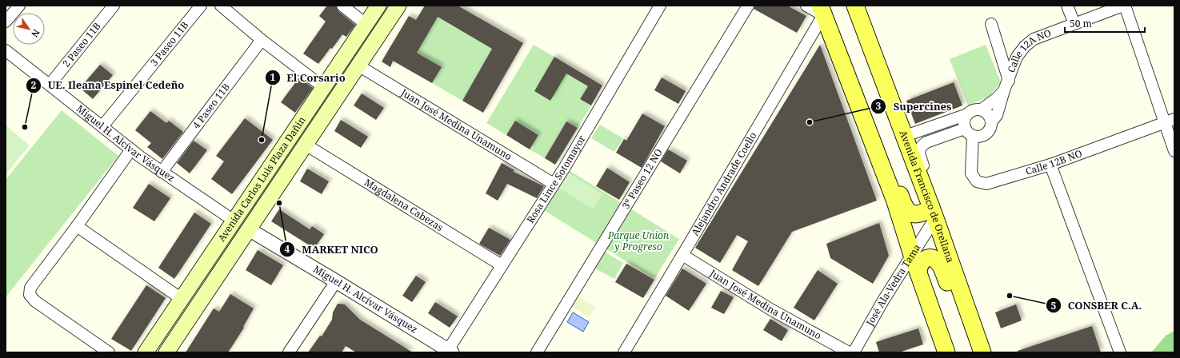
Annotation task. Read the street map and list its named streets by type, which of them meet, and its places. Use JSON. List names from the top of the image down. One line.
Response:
{"streets":{"main road":["Avenida Carlos Luis Plaza Dañin","Avenida Francisco de Orellana"],"street":["3 Paseo 11B","2 Paseo 11B","Calle 12A NO","4 Paseo 11B","Juan José Medina Unamuno","Miguel H. Alcívar Vásquez","Calle 12B NO","Rosa Lince Sotomayor","3º Paseo 12 NO","Alejandro Andrade Coello","Magdalena Cabezas","José Ala-Vedra Tama"]},"crossings":[["3 Paseo 11B","Miguel H. Alcívar Vásquez"],["2 Paseo 11B","Miguel H. Alcívar Vásquez"],["Calle 12A NO","Calle 12B NO"],["4 Paseo 11B","Miguel H. Alcívar Vásquez"],["Juan José Medina Unamuno","Avenida Carlos Luis Plaza Dañin"],["Juan José Medina Unamuno","Rosa Lince Sotomayor"],["Juan José Medina Unamuno","Alejandro Andrade Coello"],["Miguel H. Alcívar Vásquez","Avenida Carlos Luis Plaza Dañin"],["Miguel H. Alcívar Vásquez","Rosa Lince Sotomayor"],["Avenida Carlos Luis Plaza Dañin","Magdalena Cabezas"],["Rosa Lince Sotomayor","Magdalena Cabezas"],["Avenida Francisco de Orellana","José Ala-Vedra Tama"]],"parks":["Parque Union y Progreso"],"places":["Supercines","UE. Ileana Espinel Cedeño","El Corsario","MARKET NICO","CONSBER C.A."],"scale_bar":"50 m","north":"bottom right"}
